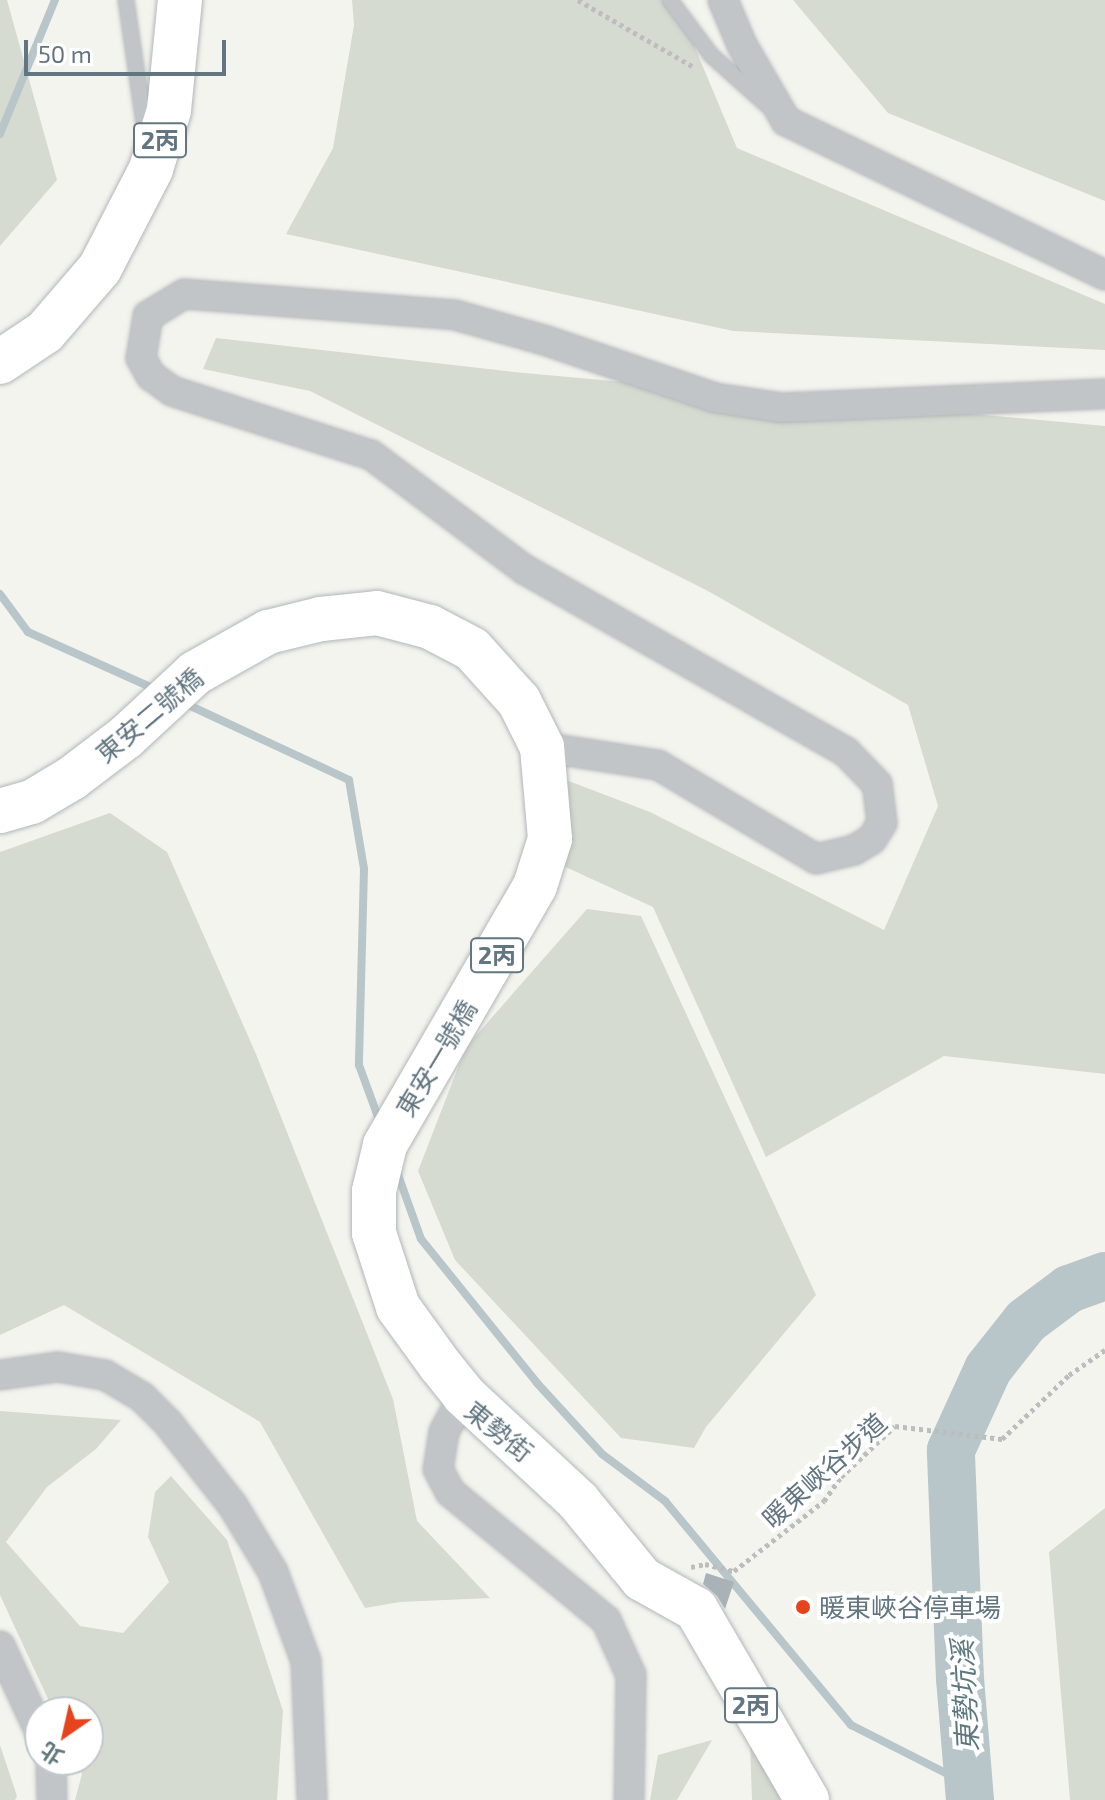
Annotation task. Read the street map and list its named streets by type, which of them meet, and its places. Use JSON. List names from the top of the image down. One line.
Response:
{"streets":{"main road":["2丙","東安二號橋","東安一號橋","東勢街"],"path":["暖東峽谷步道"]},"crossings":[["東安二號橋","東安一號橋"],["東安一號橋","東勢街"],["東勢街","暖東峽谷步道"]],"water":["東勢坑溪"],"places":["暖東峽谷停車場"],"scale_bar":"50 m","north":"bottom left"}
